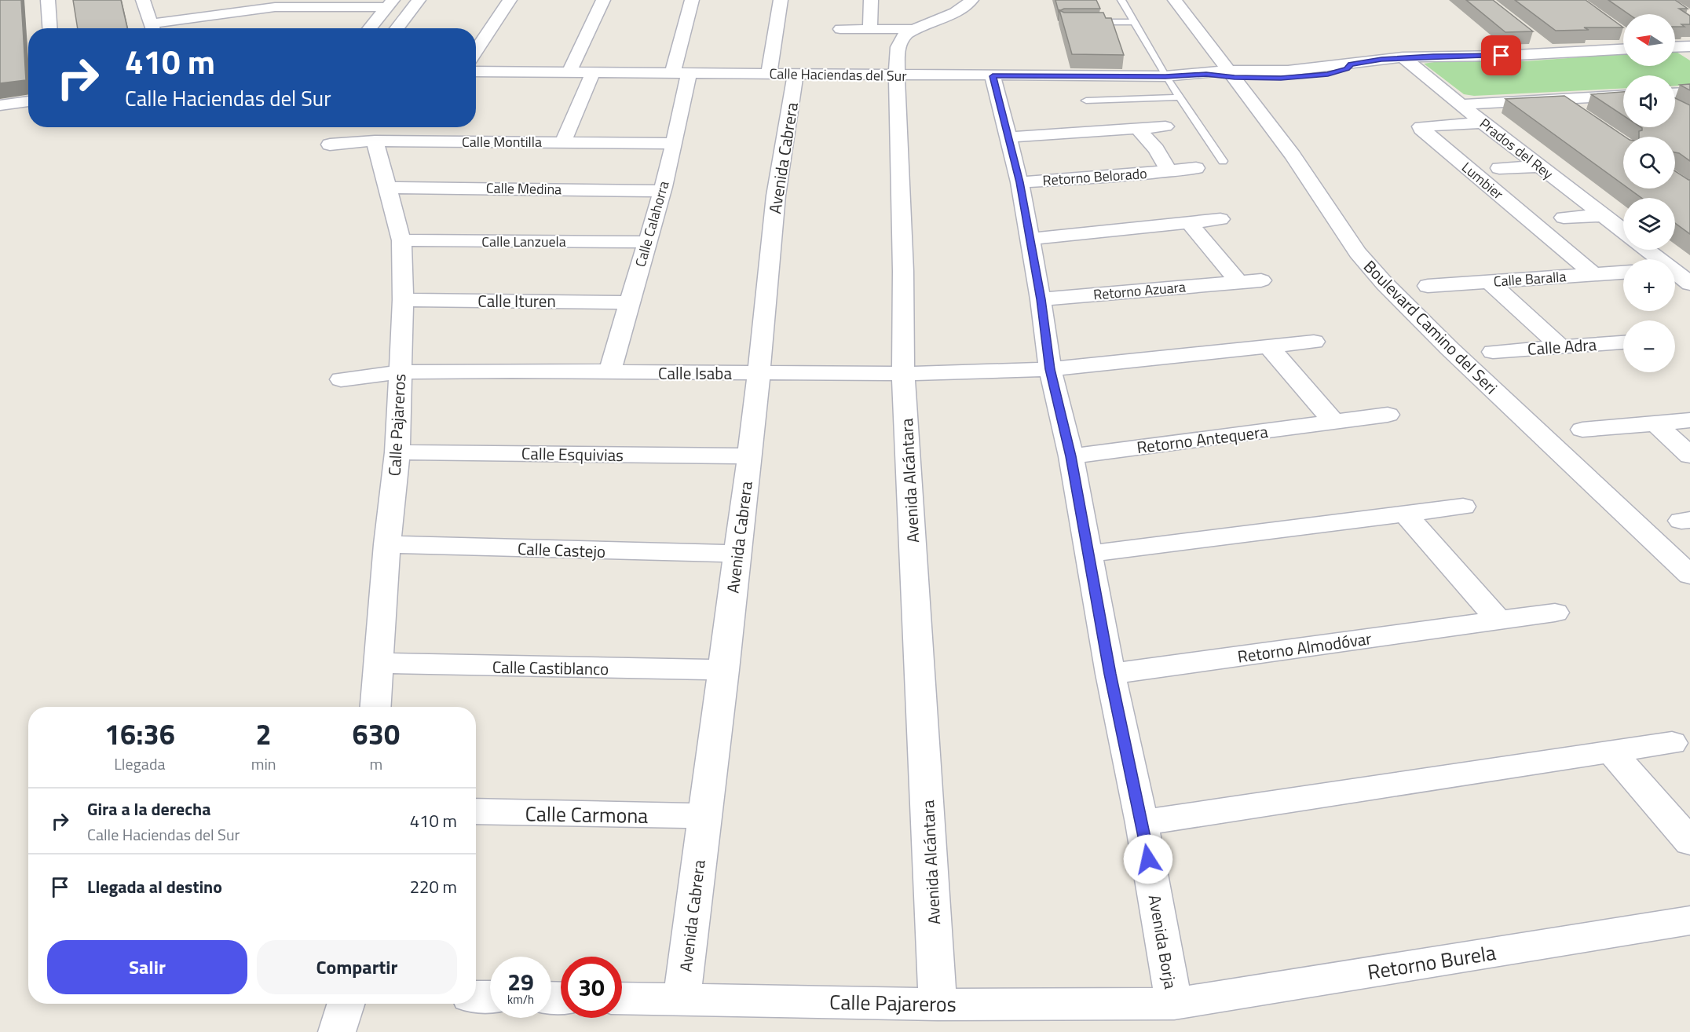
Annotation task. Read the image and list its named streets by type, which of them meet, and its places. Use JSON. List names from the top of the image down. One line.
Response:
{"streets":{"street":["Calle Haciendas del Sur","Calle Montilla","Prados del Rey","Avenida Cabrera","Retorno Belorado","Lumbier","Calle Medina","Calle Calahorra","Calle Lanzuela","Calle Baralla","Retorno Azuara","Calle Ituren","Boulevard Camino del Seri","Calle Adra","Calle Isaba","Calle Pajareros","Retorno Antequera","Calle Esquivias","Avenida Alcántara","Calle Castejo","Retorno Almodóvar","Calle Castiblanco","Calle Carmona","Avenida Borja","Retorno Burela"]},"crossings":[["Calle Haciendas del Sur","Prados del Rey"],["Calle Haciendas del Sur","Avenida Cabrera"],["Calle Haciendas del Sur","Calle Calahorra"],["Calle Haciendas del Sur","Boulevard Camino del Seri"],["Calle Haciendas del Sur","Avenida Alcántara"],["Calle Haciendas del Sur","Avenida Borja"],["Calle Montilla","Calle Calahorra"],["Calle Montilla","Calle Pajareros"],["Prados del Rey","Lumbier"],["Avenida Cabrera","Calle Isaba"],["Avenida Cabrera","Calle Pajareros"],["Avenida Cabrera","Calle Esquivias"],["Avenida Cabrera","Calle Castejo"],["Avenida Cabrera","Calle Castiblanco"],["Avenida Cabrera","Calle Carmona"],["Retorno Belorado","Avenida Borja"],["Lumbier","Calle Baralla"],["Calle Medina","Calle Calahorra"],["Calle Medina","Calle Pajareros"],["Calle Calahorra","Calle Lanzuela"],["Calle Calahorra","Calle Ituren"],["Calle Calahorra","Calle Isaba"],["Calle Lanzuela","Calle Pajareros"],["Retorno Azuara","Avenida Borja"],["Calle Ituren","Calle Pajareros"],["Calle Isaba","Calle Pajareros"],["Calle Isaba","Avenida Alcántara"],["Calle Isaba","Avenida Borja"],["Calle Pajareros","Calle Esquivias"],["Calle Pajareros","Avenida Alcántara"],["Calle Pajareros","Calle Castejo"],["Calle Pajareros","Calle Castiblanco"],["Calle Pajareros","Avenida Borja"],["Calle Pajareros","Retorno Burela"],["Retorno Antequera","Avenida Borja"],["Retorno Almodóvar","Avenida Borja"],["Avenida Borja","Retorno Burela"]],"north":"left","page":{"map_buttons":["+","−"],"turn":["410 m","Calle Haciendas del Sur"],"eta":["16:36","Llegada","2","min","630","m"],"list":[{"name":"Gira a la derecha","note":"Calle Haciendas del Sur","value":"410 m"},{"name":"Llegada al destino","value":"220 m"}],"buttons":["Salir","Compartir"],"speed":"29 km/h","limit":"30"}}
